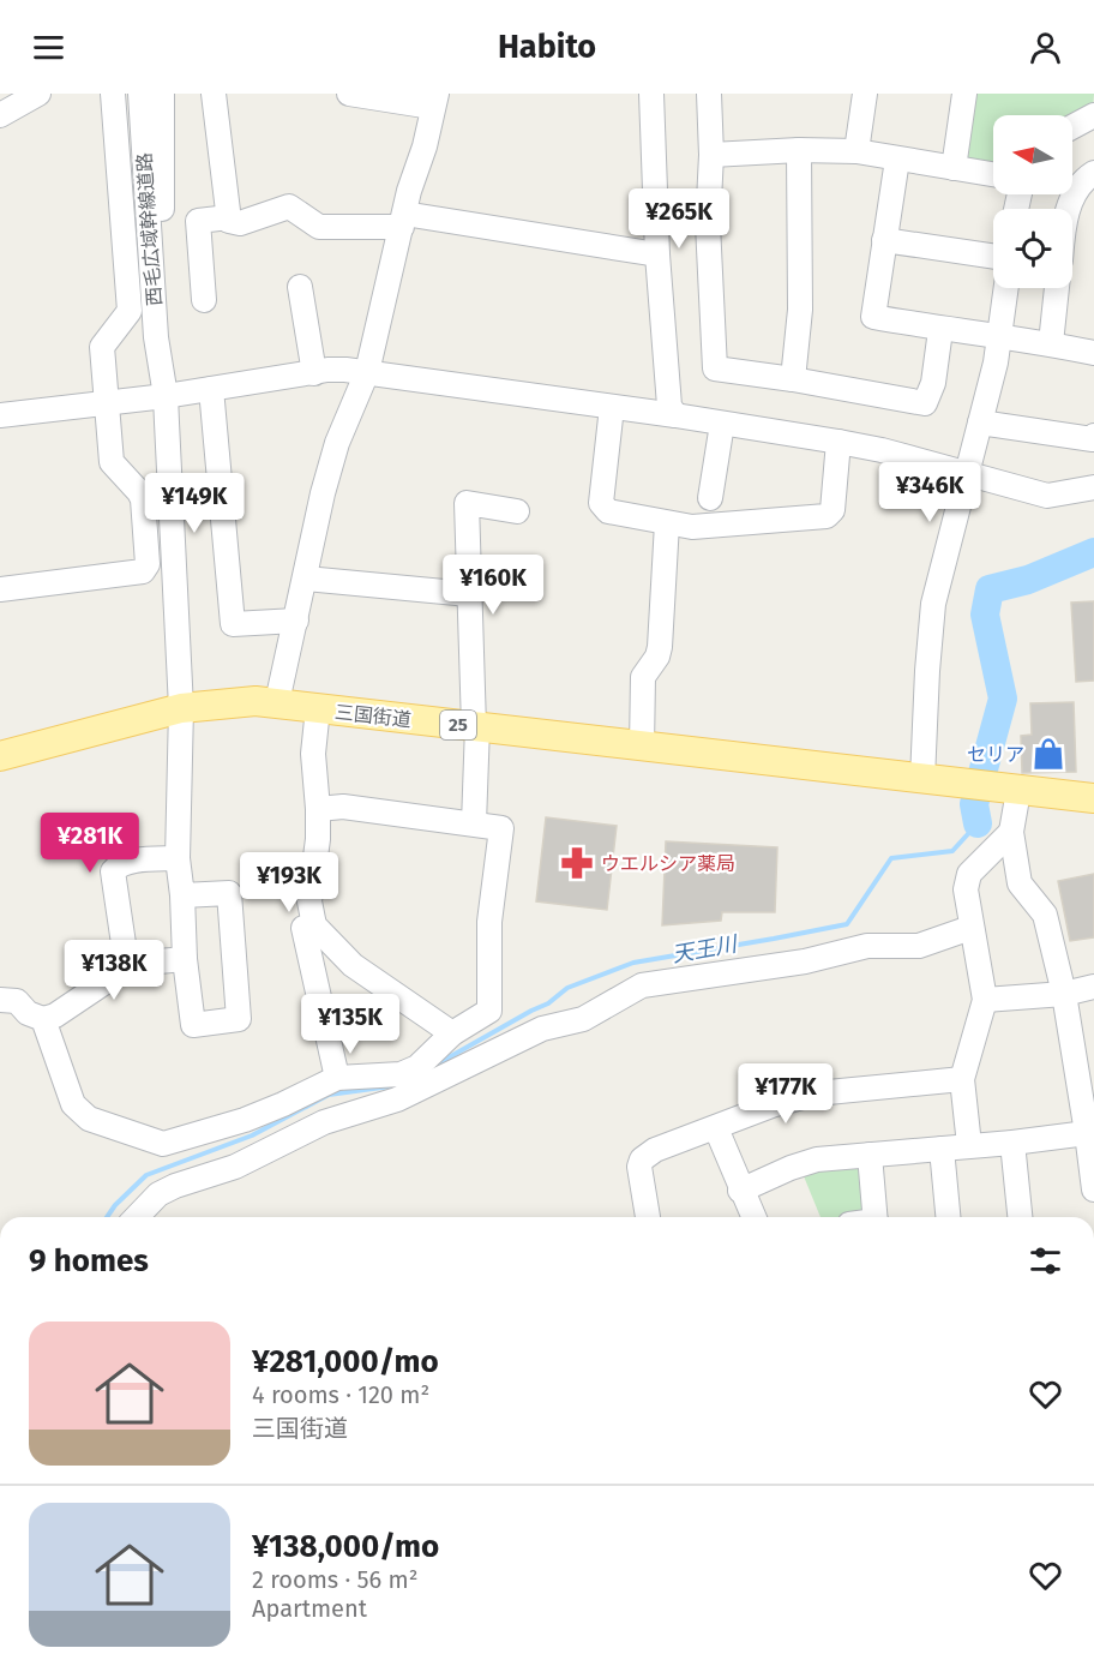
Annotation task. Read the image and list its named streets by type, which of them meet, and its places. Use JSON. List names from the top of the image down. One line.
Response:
{"streets":{"main road":["三国街道","25"],"street":["西毛広域幹線道路"]},"crossings":[["西毛広域幹線道路","三国街道"],["三国街道","25"]],"water":["天王川"],"places":{"shop":["セリア"],"pharmacy":["ウエルシア薬局"]},"north":"left","page":{"header":"Habito","price":["¥265K","¥346K","¥149K","¥160K","¥281K","¥193K","¥138K","¥135K","¥177K"],"heading":"9 homes","list":[{"name":"¥281,000/mo","note":"4 rooms · 120 m² · 三国街道"},{"name":"¥138,000/mo","note":"2 rooms · 56 m² · Apartment"}]}}
